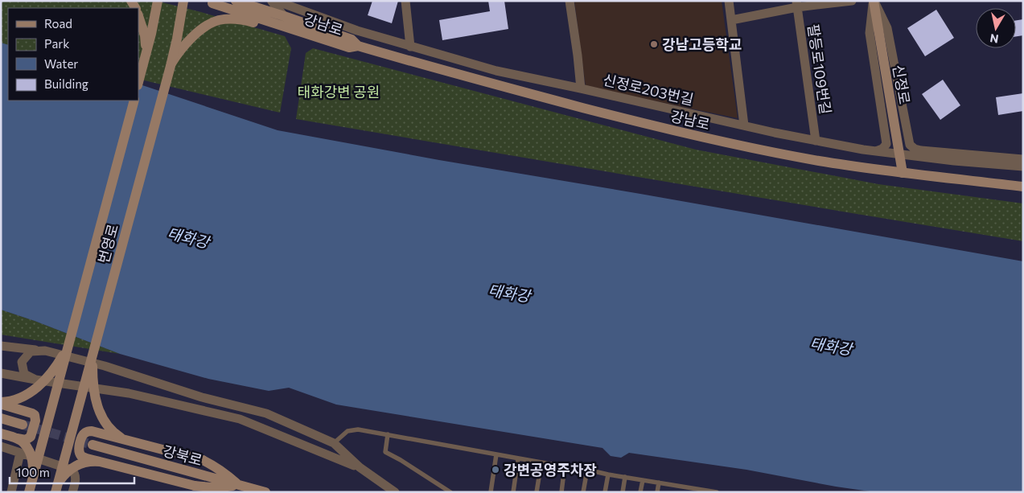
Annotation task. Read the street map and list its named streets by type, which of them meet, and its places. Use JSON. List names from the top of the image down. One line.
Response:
{"streets":{"main road":["강남로","신정로","번영로","강북로"],"street":["팔등로109번길","신정로203번길"]},"crossings":[["강남로","신정로"],["팔등로109번길","신정로203번길"]],"water":["태화강"],"parks":["태화강변 공원"],"places":["강남고등학교","강변공영주차장"],"legend":["Road","Park","Water","Building"],"scale_bar":"100 m","north":"bottom"}
